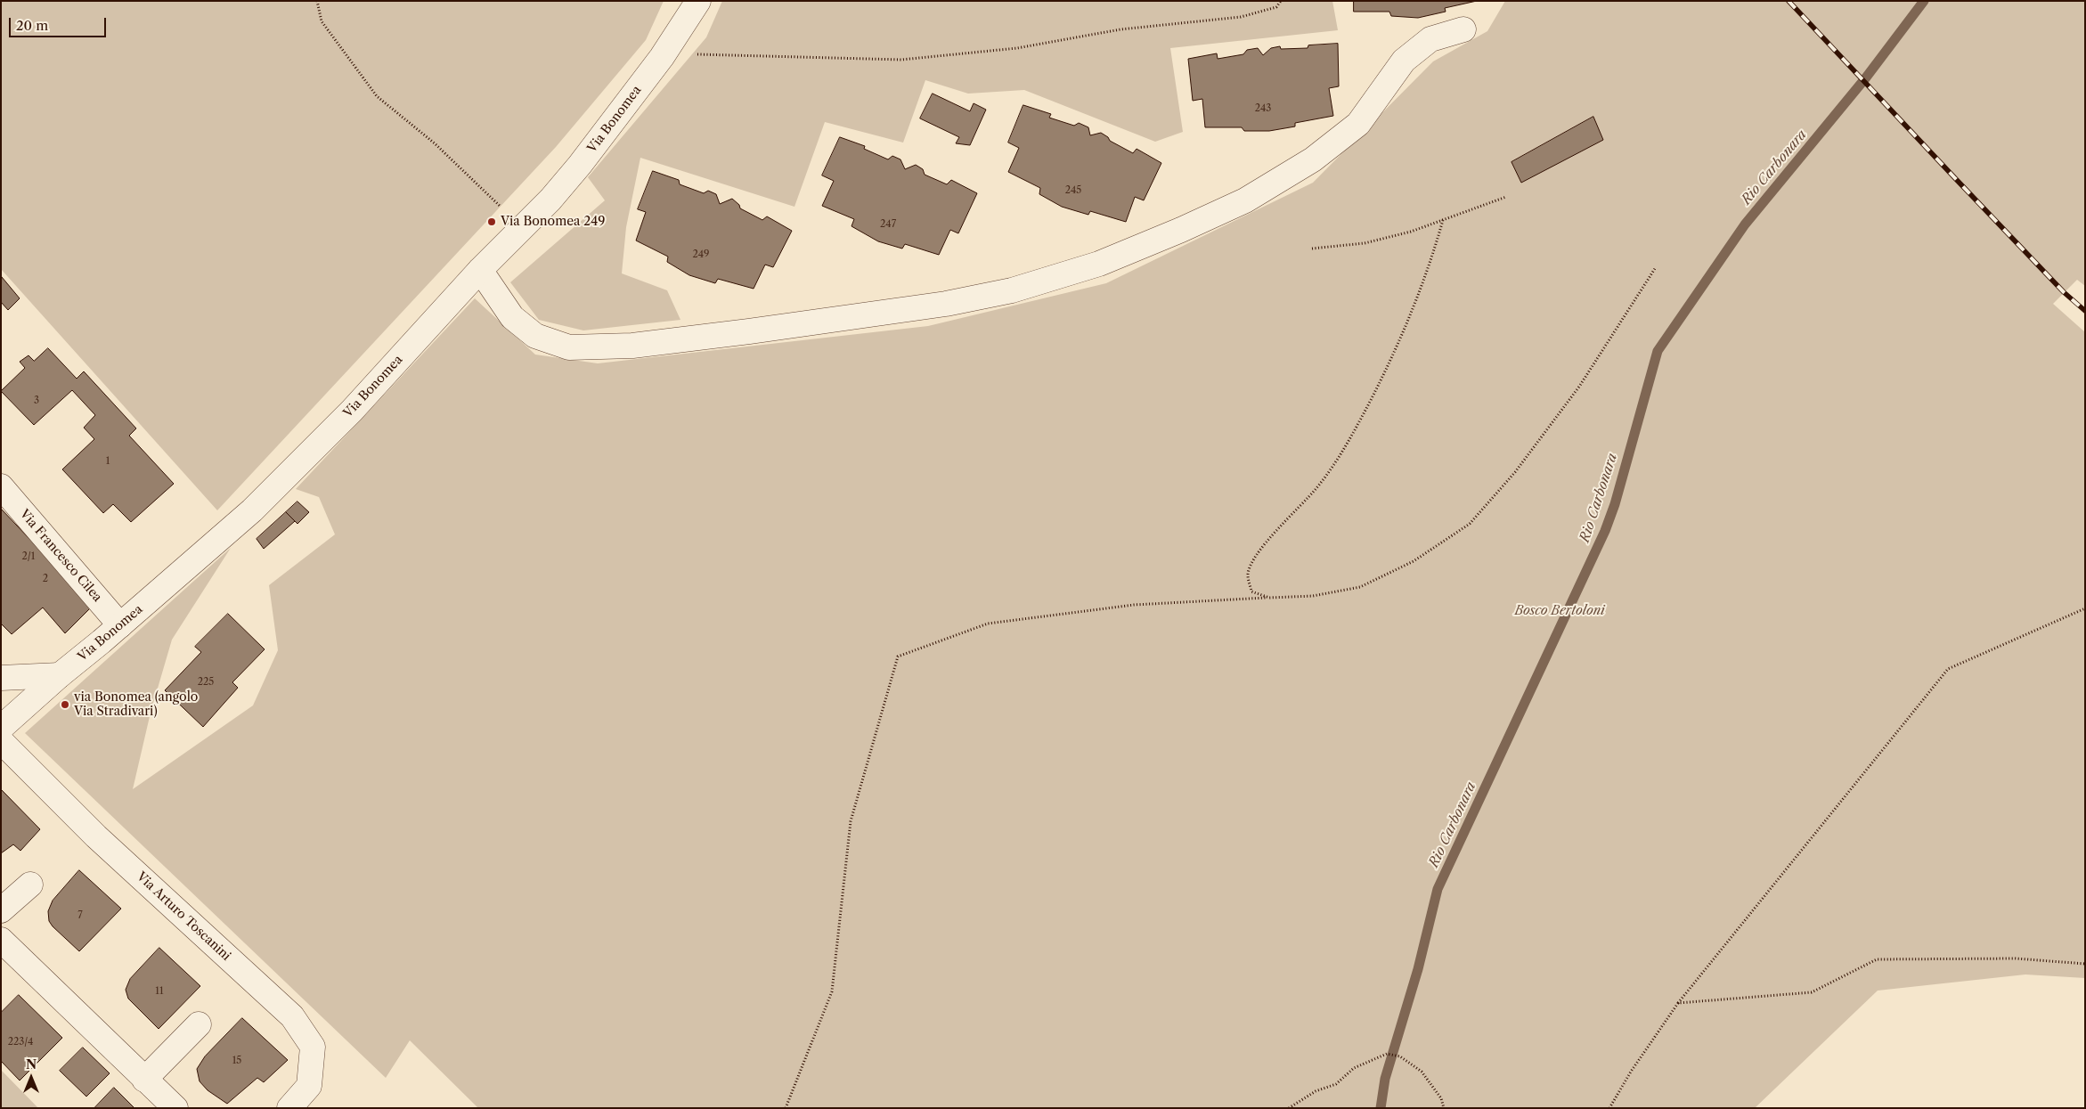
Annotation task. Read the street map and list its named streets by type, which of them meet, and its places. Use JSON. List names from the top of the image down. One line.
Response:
{"streets":{"street":["Via Bonomea","Via Francesco Cilea","Via Arturo Toscanini"]},"crossings":[["Via Bonomea","Via Francesco Cilea"]],"water":["Rio Carbonara"],"parks":["Bosco Bertoloni"],"places":["Via Bonomea 249","via Bonomea (angolo Via Stradivari)"],"house_numbers":["243","245","247","249","3","1","2/1","2","225","7","11","223/4","15"],"scale_bar":"20 m","north":"top"}
